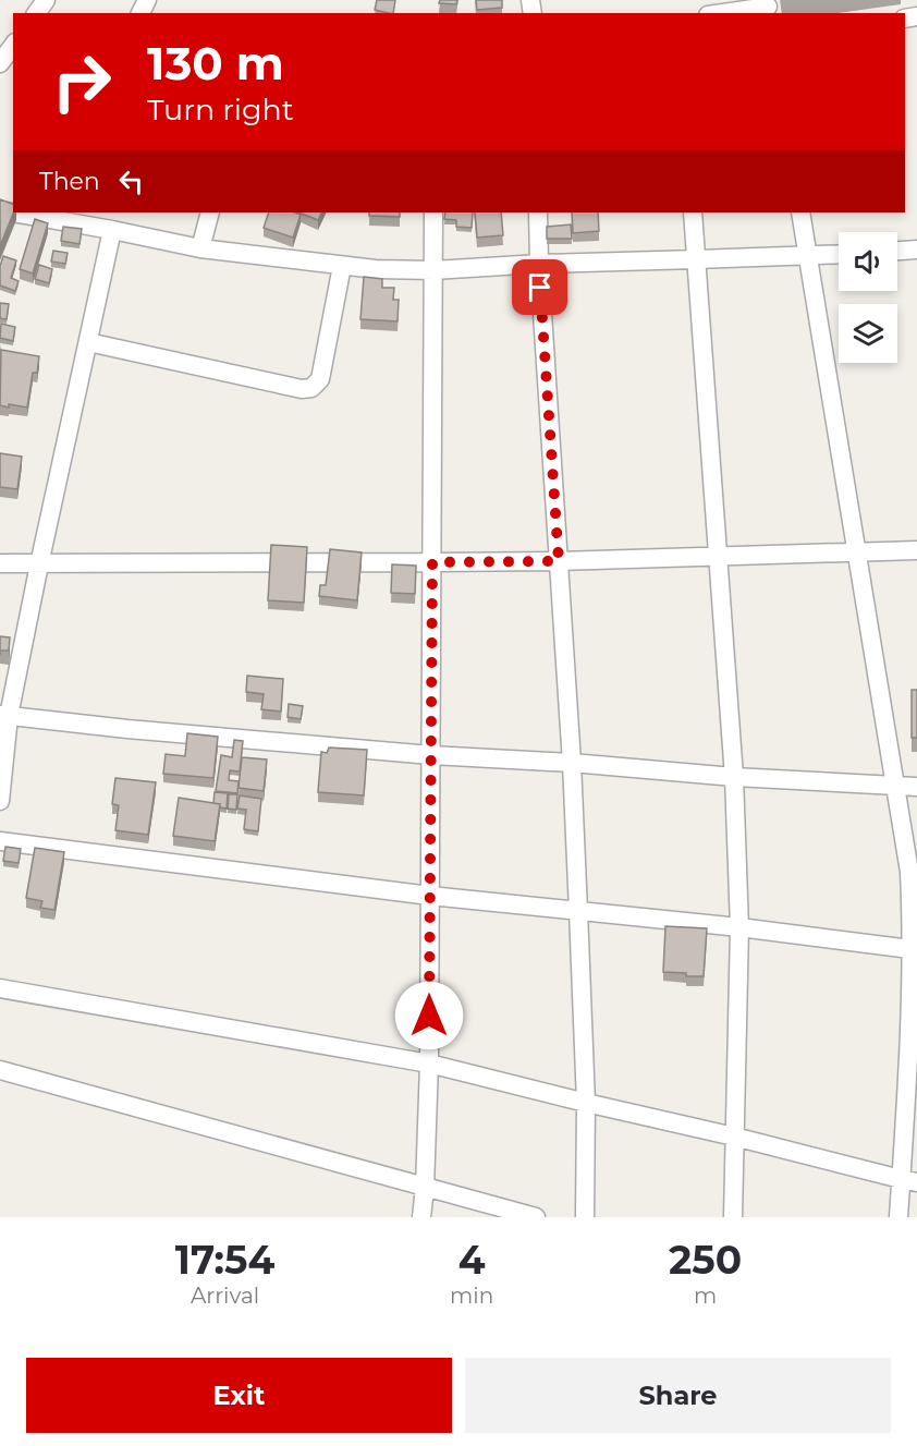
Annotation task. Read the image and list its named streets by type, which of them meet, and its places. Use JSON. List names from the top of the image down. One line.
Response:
{"page":{"turn":["130 m","Turn right"],"then":"Then","eta":["17:54","Arrival","4","min","250","m"],"buttons":["Exit","Share"]}}
